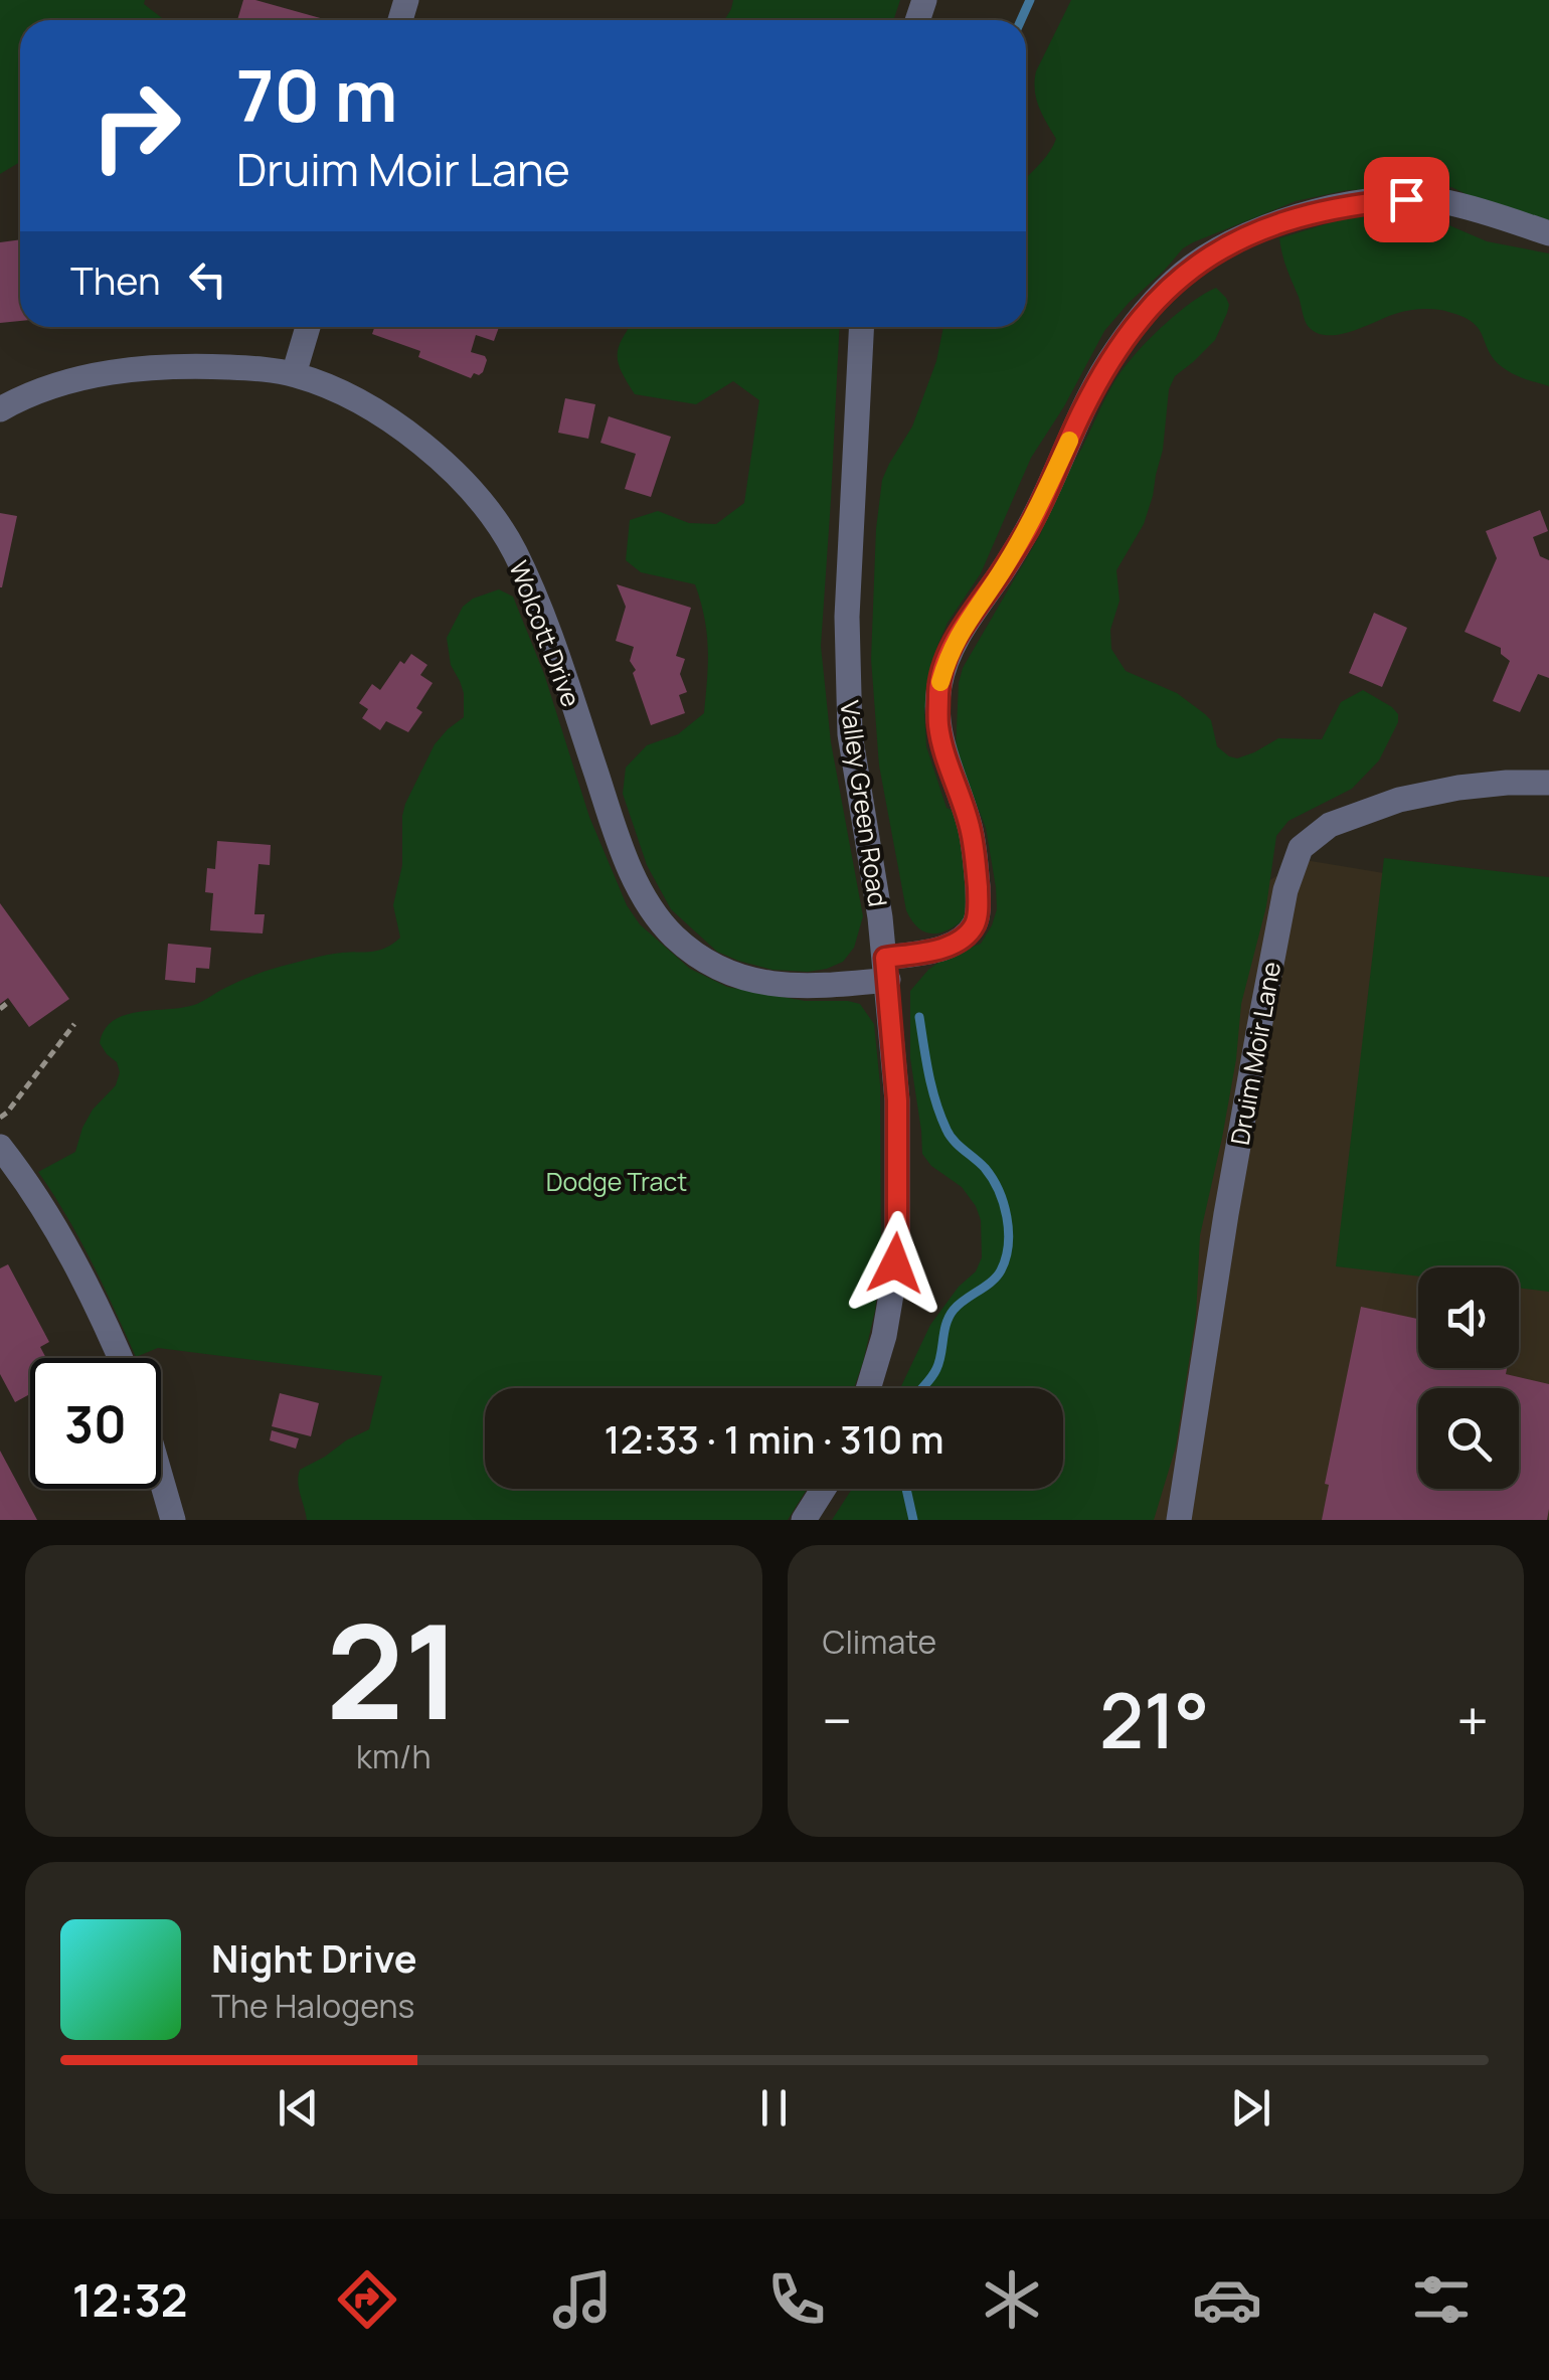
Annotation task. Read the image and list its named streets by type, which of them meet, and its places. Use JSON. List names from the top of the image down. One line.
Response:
{"streets":{"street":["Wolcott Drive","Valley Green Road","Druim Moir Lane"]},"crossings":[["Wolcott Drive","Valley Green Road"]],"parks":["Dodge Tract"],"page":{"turn":["70 m","Druim Moir Lane"],"then":"Then","limit":"30","trip":"12:33 · 1 min · 310 m","tile":[["21","km/h"],"Climate"],"heat":["−","21°","+"],"song":["Night Drive","The Halogens"],"tabs":"12:32"}}
